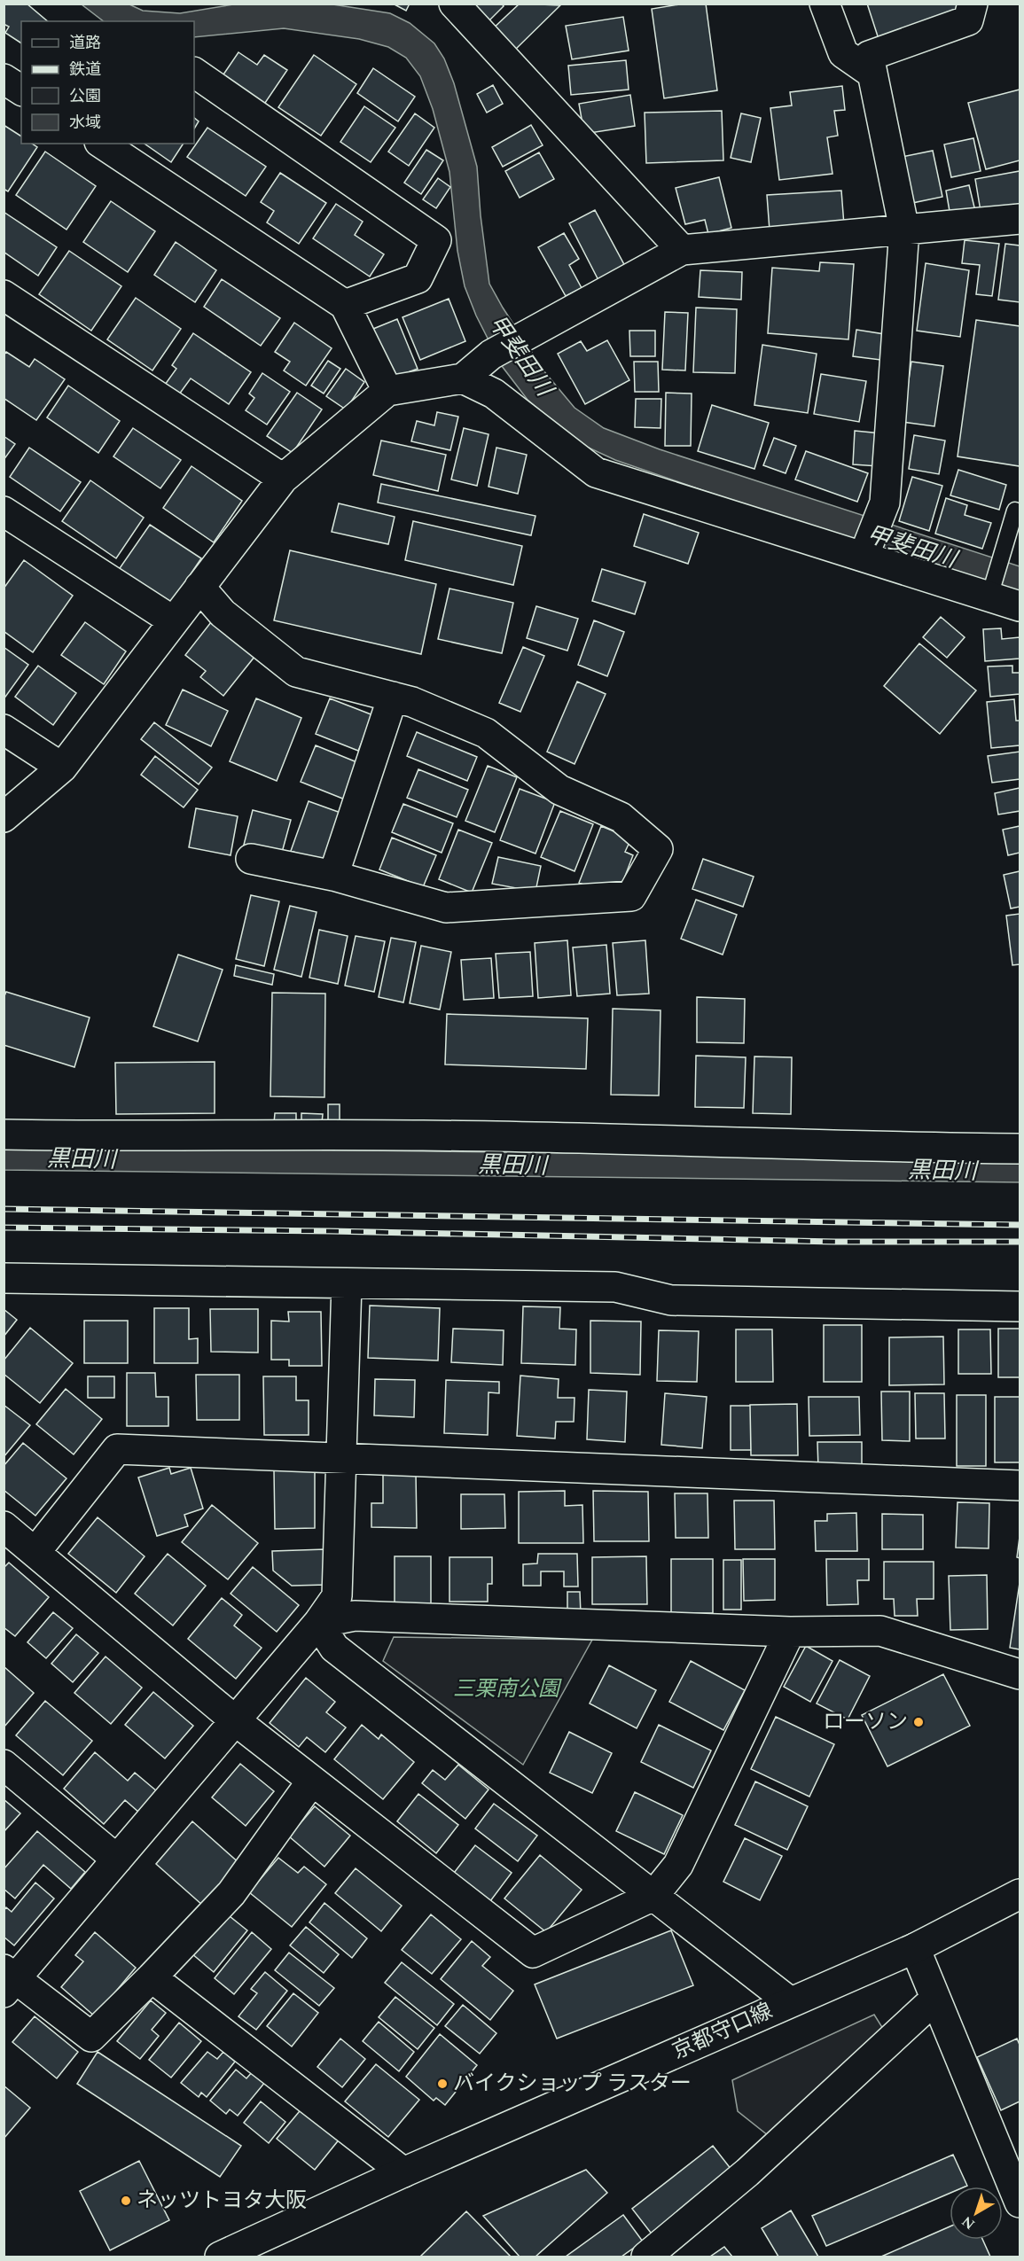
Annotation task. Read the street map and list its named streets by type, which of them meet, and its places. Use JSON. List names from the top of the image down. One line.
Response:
{"streets":{"street":["京都守口線"]},"water":["甲斐田川","黒田川"],"parks":["三栗南公園"],"places":["ローソン","バイクショップ ラスター","ネッツトヨタ大阪"],"legend":["道路","鉄道","公園","水域"],"north":"bottom left"}
